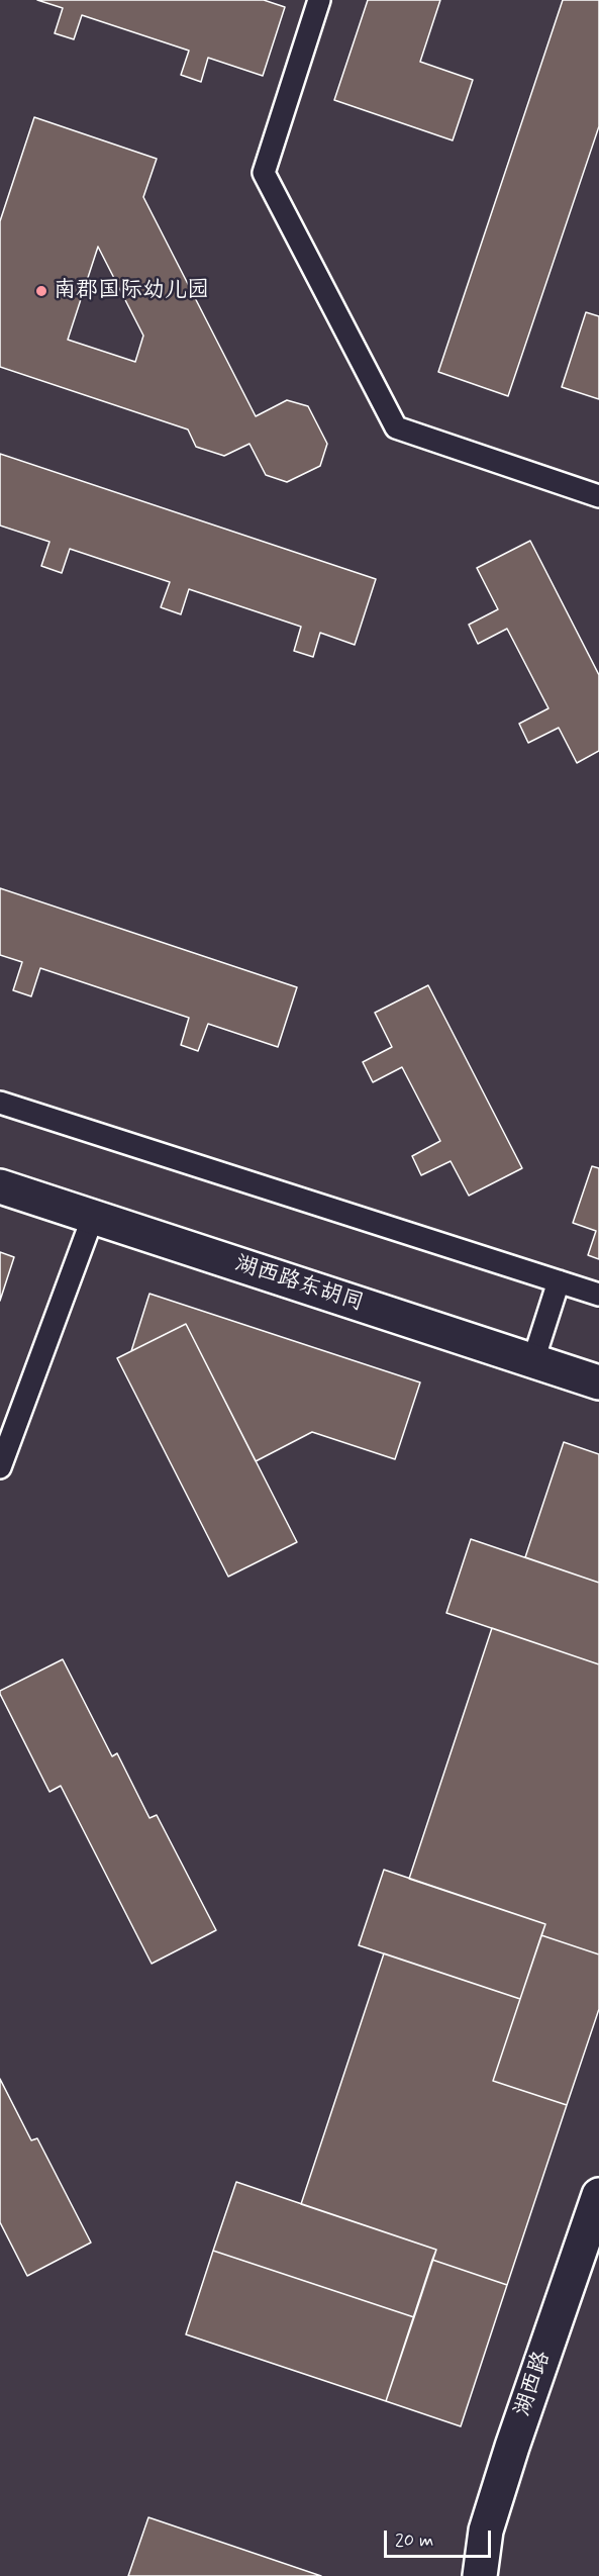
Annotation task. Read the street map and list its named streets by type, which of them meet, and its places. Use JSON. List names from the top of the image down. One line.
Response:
{"streets":{"street":["湖西路东胡同","湖西路"]},"places":["南郡国际幼儿园"],"scale_bar":"20 m"}
